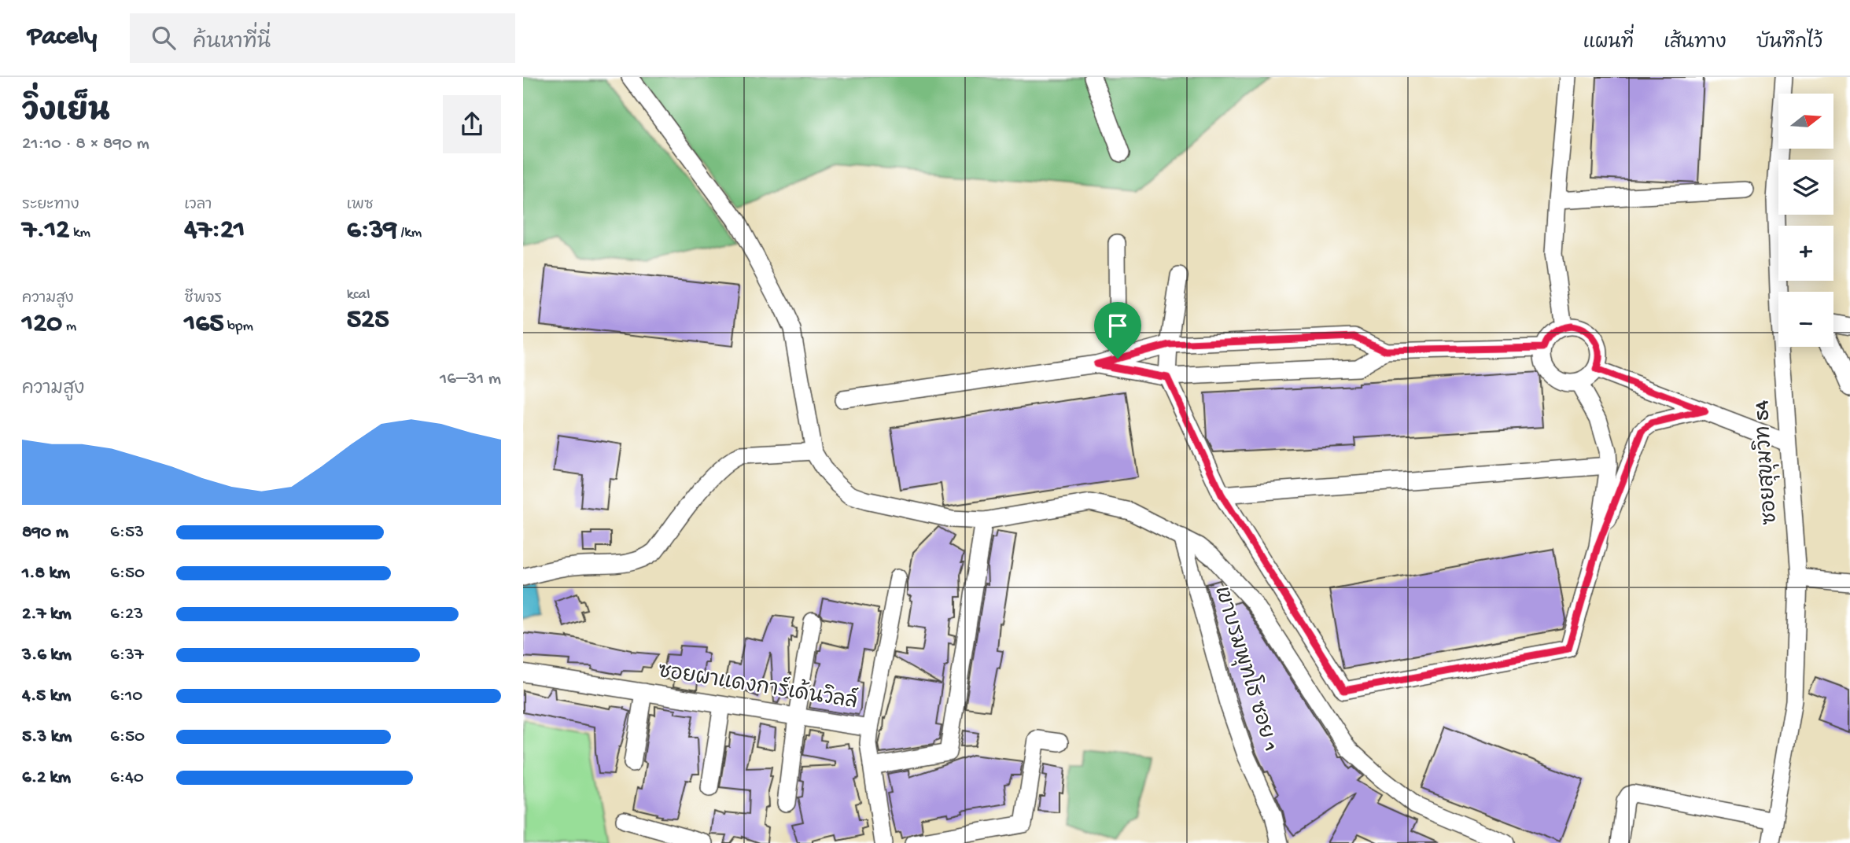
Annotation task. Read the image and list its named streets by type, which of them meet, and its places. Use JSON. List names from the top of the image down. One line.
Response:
{"streets":{"street":["ซอยสุขุมวิท 54","เขาบรมพุทโธ ซอย 1","ซอยผาแดงการ์เด้นวิลล์"]},"north":"right","page":{"header":"Pacely","search":"ค้นหาที่นี่","nav":["แผนที่","เส้นทาง","บันทึกไว้"],"heading":["วิ่งเย็น","21:10 · 8 × 890 m"],"map_buttons":["+","−"],"stats":[["ระยะทาง","7.12 km"],["เวลา","47:21"],["เพซ","6:39 /km"],["ความสูง","120 m"],["ชีพจร","165 bpm"],["kcal","525"]],"chart":["ความสูง","16–31 m"],"list":[{"name":"890 m","note":"6:53"},{"name":"1.8 km","note":"6:50"},{"name":"2.7 km","note":"6:23"},{"name":"3.6 km","note":"6:37"},{"name":"4.5 km","note":"6:10"},{"name":"5.3 km","note":"6:50"},{"name":"6.2 km","note":"6:40"}]}}
